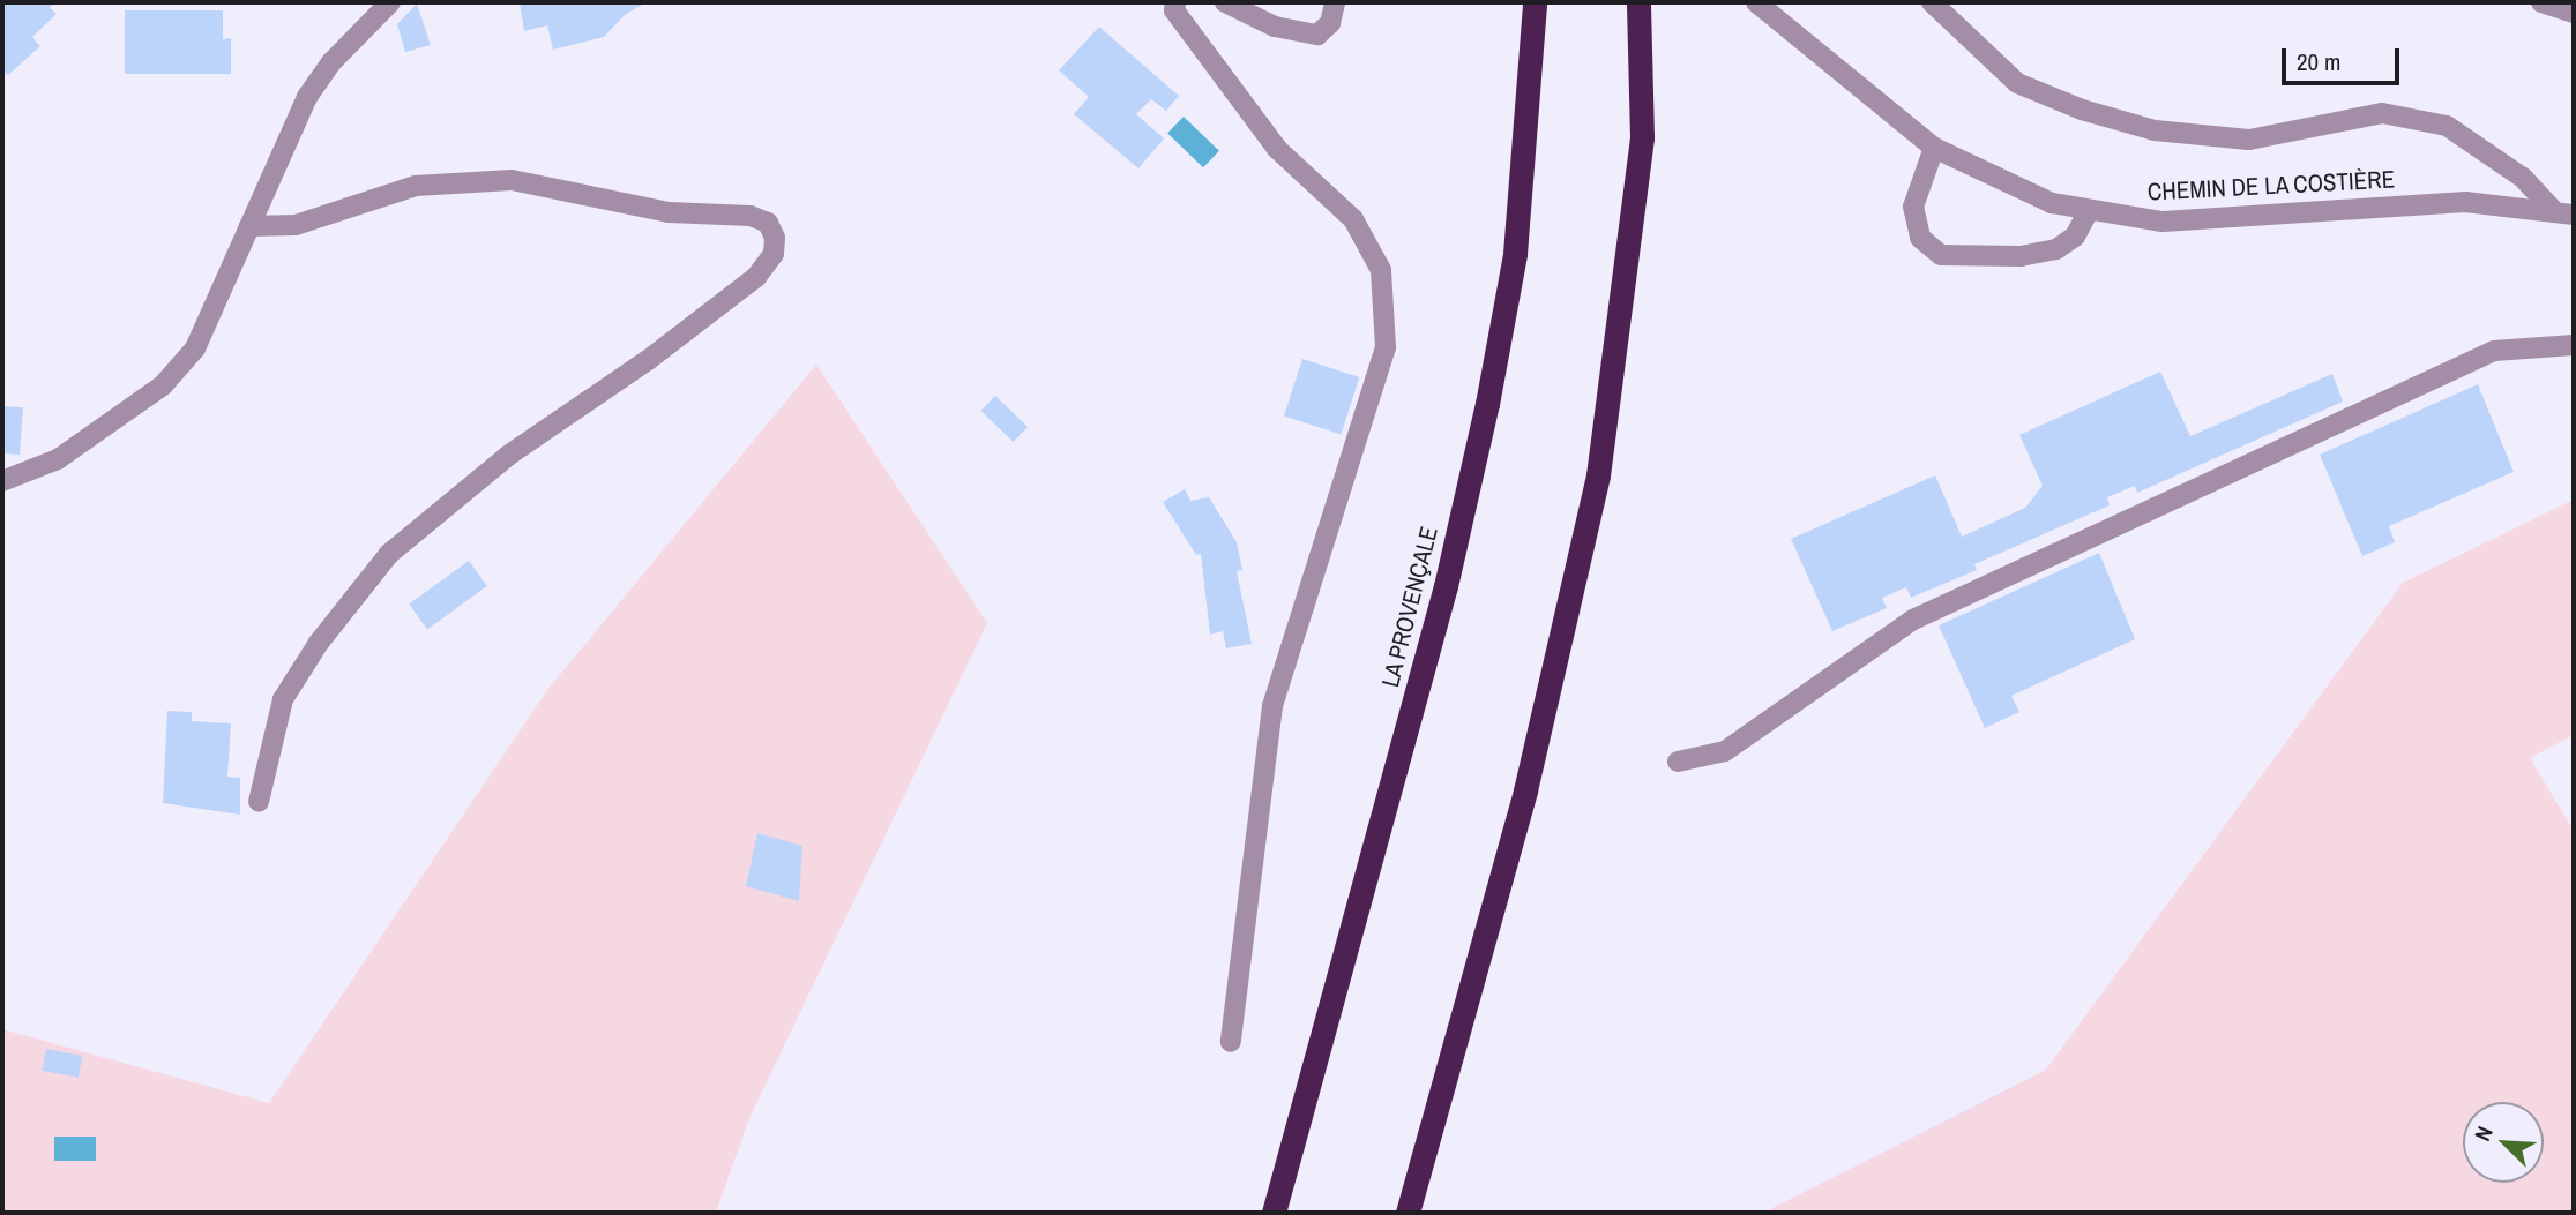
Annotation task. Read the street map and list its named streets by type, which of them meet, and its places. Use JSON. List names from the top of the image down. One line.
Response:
{"streets":{"highway":["LA PROVENÇALE"],"street":["CHEMIN DE LA COSTIÈRE"]},"scale_bar":"20 m","north":"top left"}
